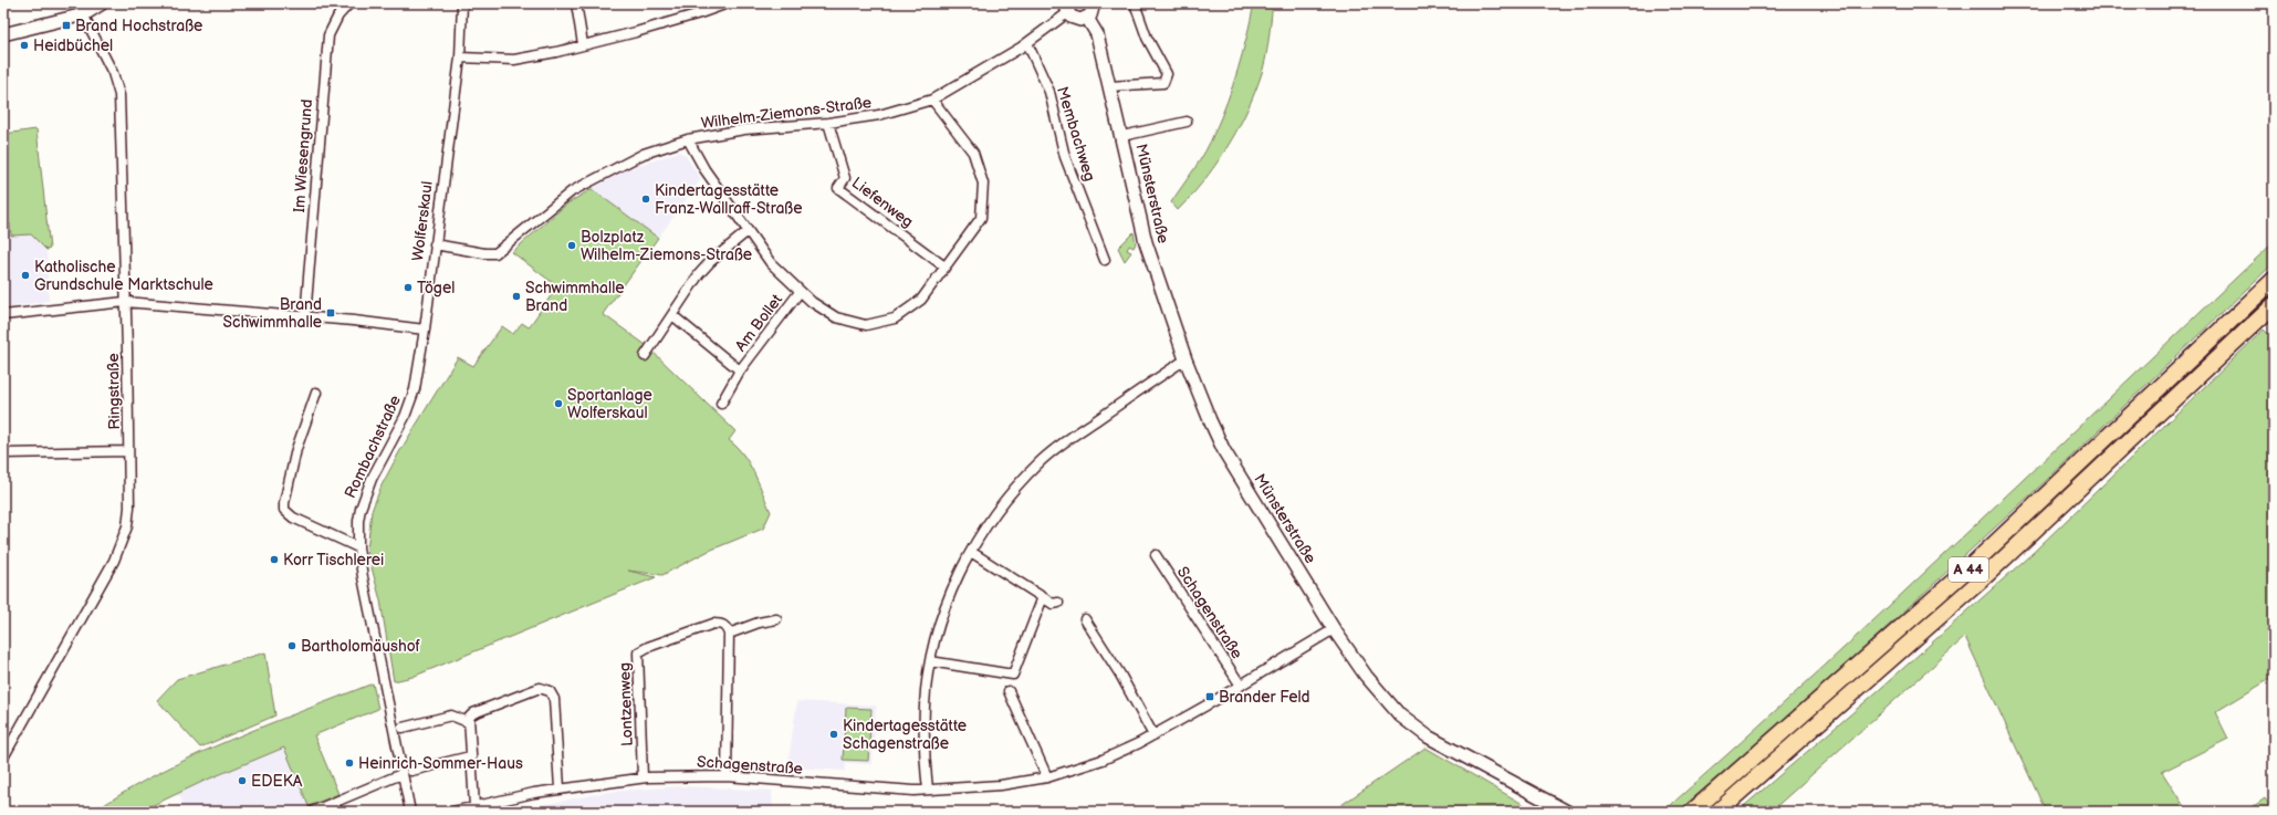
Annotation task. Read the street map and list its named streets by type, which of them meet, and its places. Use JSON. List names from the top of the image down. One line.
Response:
{"streets":{"highway":["A 44"],"street":["Wilhelm-Ziemons-Straße","Membachweg","Im Wiesengrund","Münsterstraße","Liefenweg","Wolferskaul","Am Bollet","Ringstraße","Rombachstraße","Schagenstraße","Lontzenweg"]},"crossings":[["Wilhelm-Ziemons-Straße","Membachweg"],["Wilhelm-Ziemons-Straße","Liefenweg"],["Wilhelm-Ziemons-Straße","Wolferskaul"],["Münsterstraße","Schagenstraße"],["Wolferskaul","Rombachstraße"],["Schagenstraße","Lontzenweg"]],"places":{"transit":["Brand Hochstraße","Brand Schwimmhalle","Brander Feld"],"other":["Heidbüchel","Kindertagesstätte Franz-Wallraff-Straße","Bolzplatz Wilhelm-Ziemons-Straße","Katholische Grundschule Marktschule","Tögel","Schwimmhalle Brand","Sportanlage Wolferskaul","Korr Tischlerei","Bartholomäushof","Kindertagesstätte Schagenstraße","Heinrich-Sommer-Haus","EDEKA"]}}
